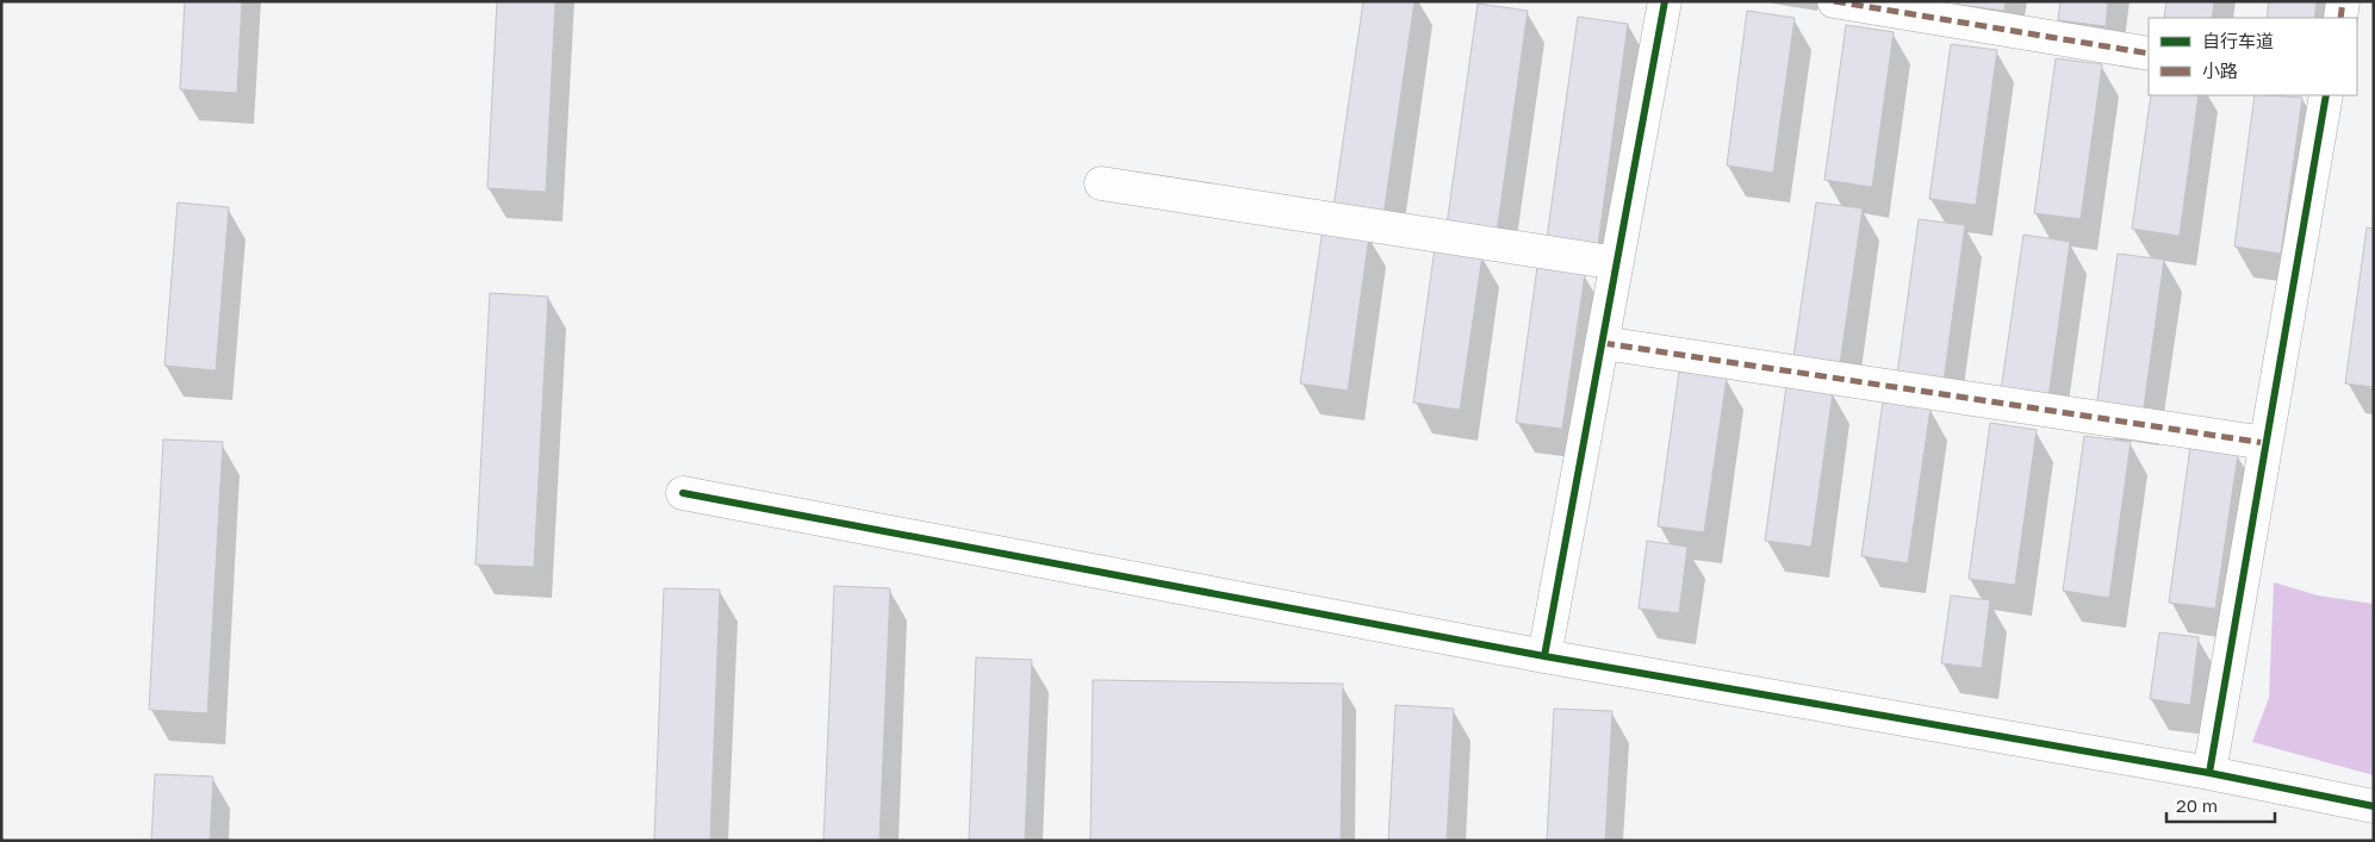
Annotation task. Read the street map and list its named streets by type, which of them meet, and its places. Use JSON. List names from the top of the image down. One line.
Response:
{"legend":["自行车道","小路"],"scale_bar":"20 m"}
